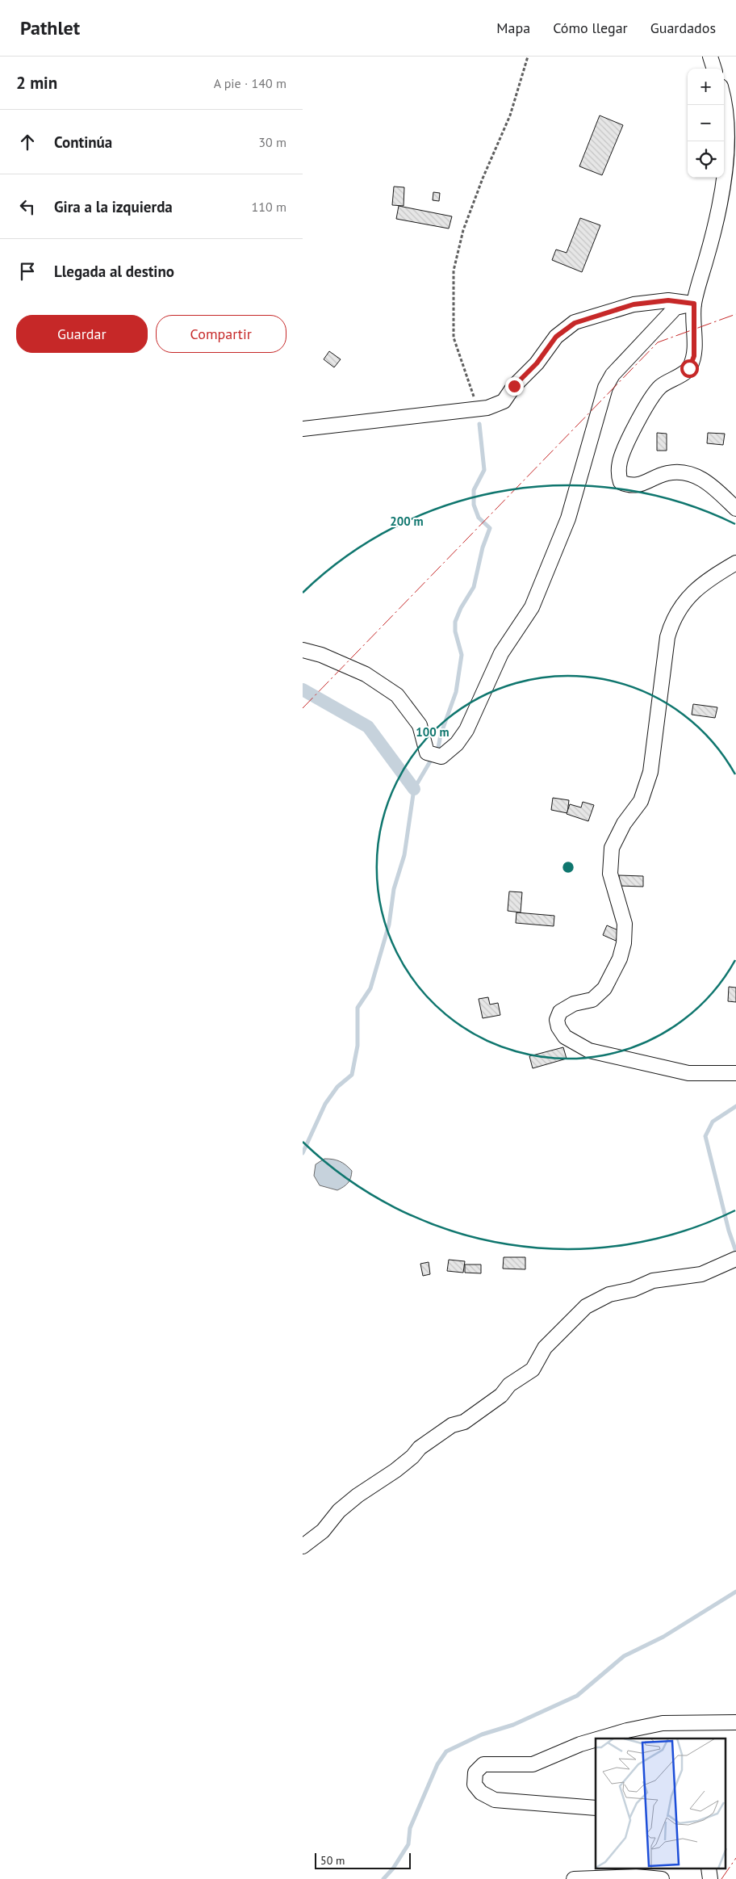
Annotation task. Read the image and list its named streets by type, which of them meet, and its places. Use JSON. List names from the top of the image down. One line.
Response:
{"scale_bar":"50 m","page":{"header":"Pathlet","nav":["Mapa","Cómo llegar","Guardados"],"heading":["2 min","A pie · 140 m"],"map_buttons":["+","−"],"list":[["Continúa","30 m"],["Gira a la izquierda","110 m"],"Llegada al destino"],"buttons":["Guardar","Compartir"],"scale":"50 m"},"rings":["200 m","100 m"]}
